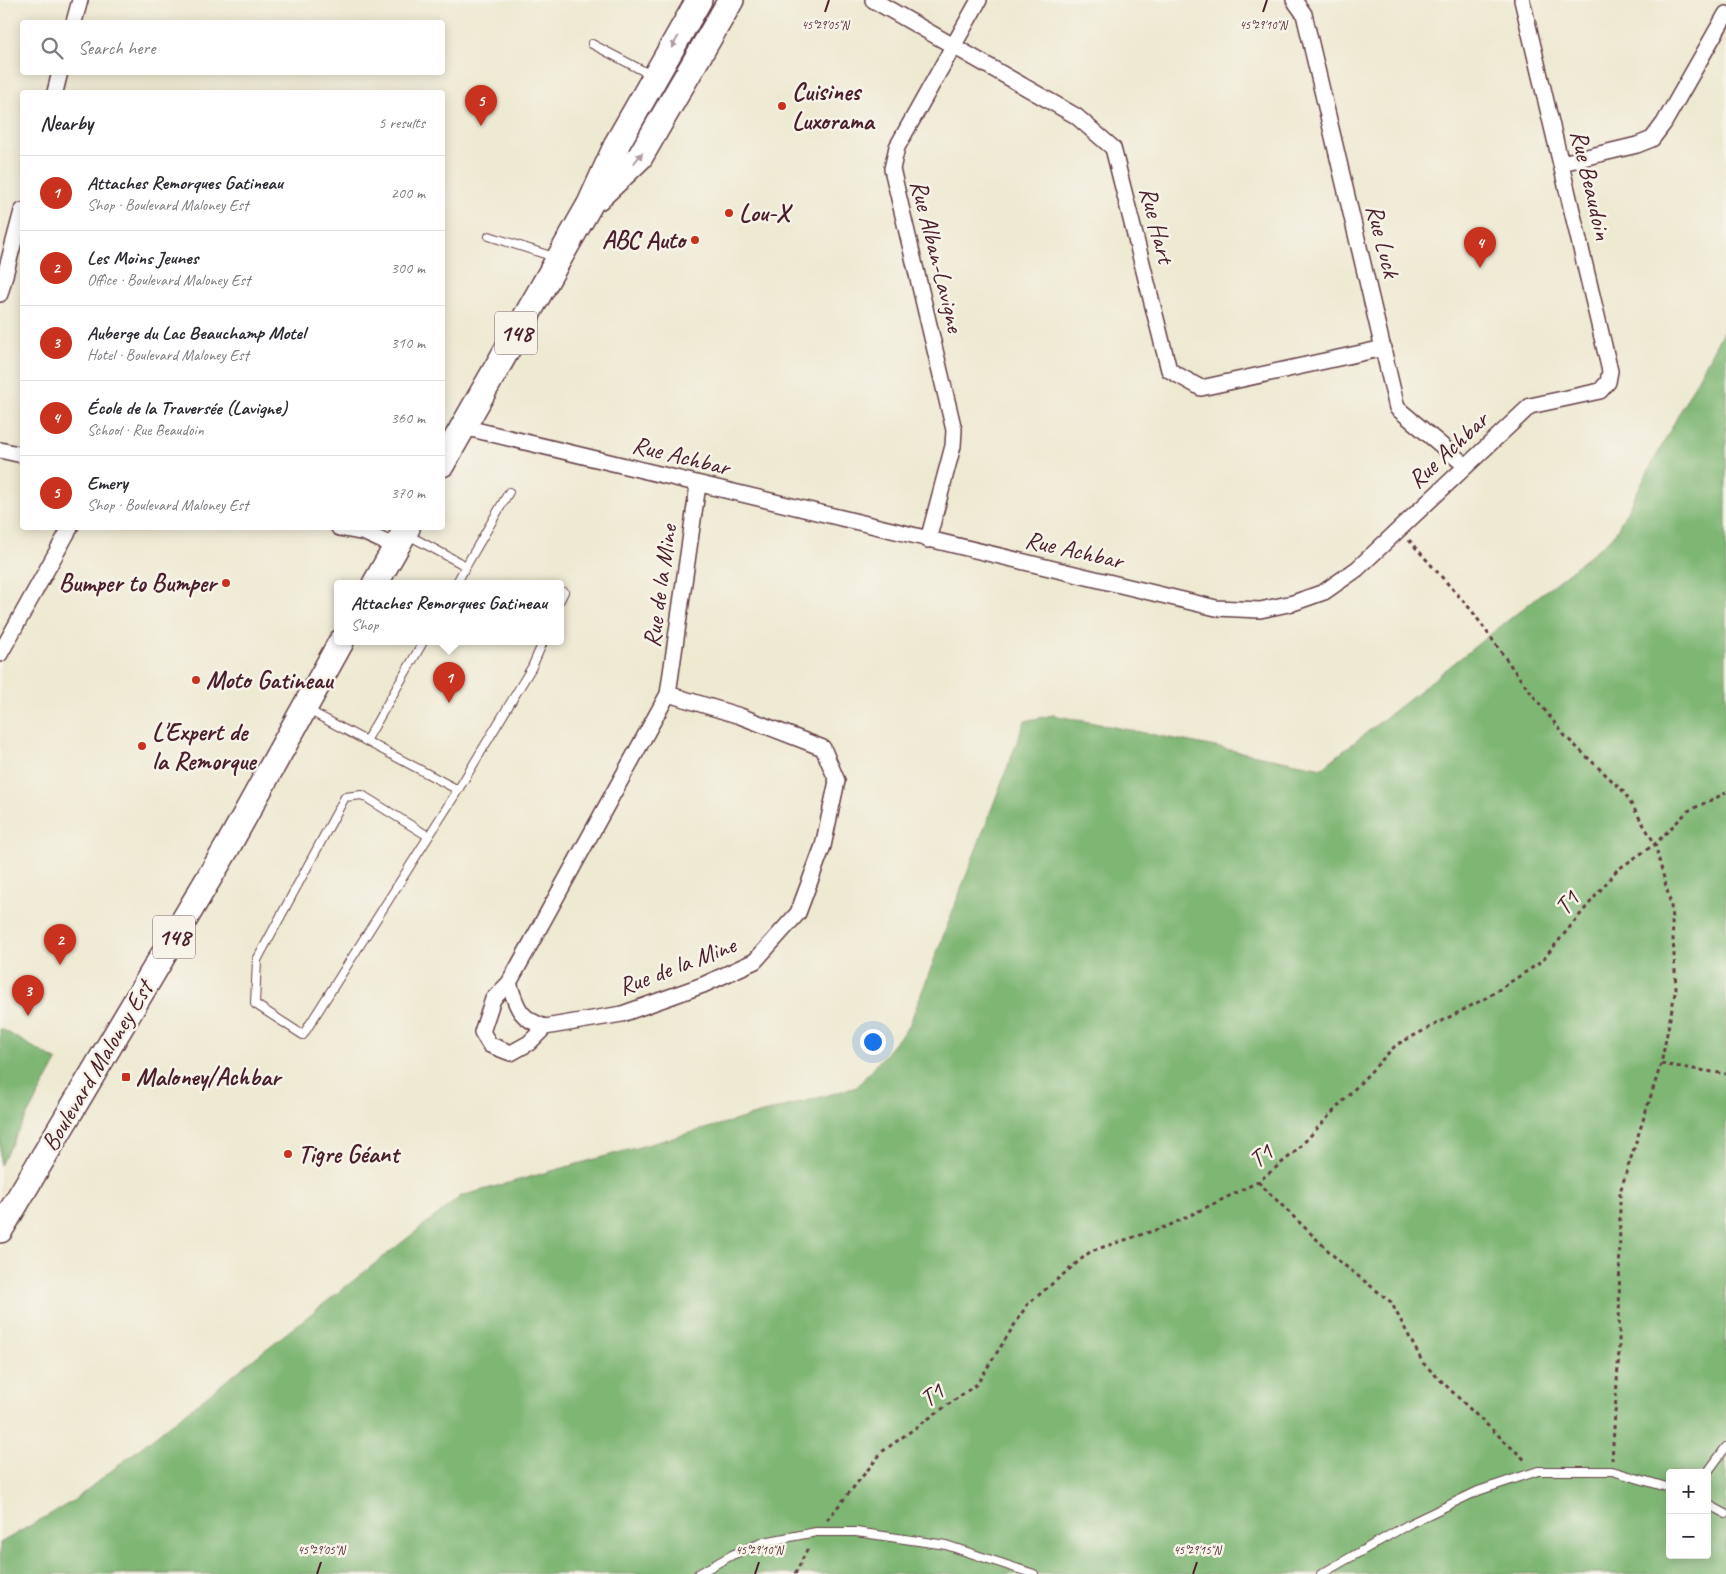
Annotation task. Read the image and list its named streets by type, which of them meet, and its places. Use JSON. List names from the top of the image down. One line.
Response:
{"streets":{"main road":["148","Boulevard Maloney Est"],"street":["Rue Beaudoin","Rue Hart","Rue Luck","Rue Alban-Lavigne","Rue Achbar","Rue de la Mine"],"path":["T1"]},"crossings":[["Rue Beaudoin","Rue Achbar"],["Rue Hart","Rue Luck"],["Rue Hart","Rue Alban-Lavigne"],["Rue Luck","Rue Achbar"],["Rue Alban-Lavigne","Rue Achbar"],["148","Rue Achbar"],["Rue Achbar","Rue de la Mine"]],"places":{"other":["Cuisines Luxorama","Lou-X","ABC Auto","Bumper to Bumper","Moto Gatineau","L'Expert de la Remorque","Tigre Géant"],"transit":["Maloney/Achbar"]},"page":{"search":"Search here","pins":["5","4","1","2","3"],"heading":["Nearby","5 results"],"list":[{"mark":"1","name":"Attaches Remorques Gatineau","note":"Shop · Boulevard Maloney Est","value":"200 m"},{"mark":"2","name":"Les Moins Jeunes","note":"Office · Boulevard Maloney Est","value":"300 m"},{"mark":"3","name":"Auberge du Lac Beauchamp Motel","note":"Hotel · Boulevard Maloney Est","value":"310 m"},{"mark":"4","name":"École de la Traversée (Lavigne)","note":"School · Rue Beaudoin","value":"360 m"},{"mark":"5","name":"Emery","note":"Shop · Boulevard Maloney Est","value":"370 m"}],"popup":["Attaches Remorques Gatineau","Shop"],"map_buttons":["+","−"]},"coordinates":["45°29'05\"N","45°29'10\"N","45°29'15\"N"]}
